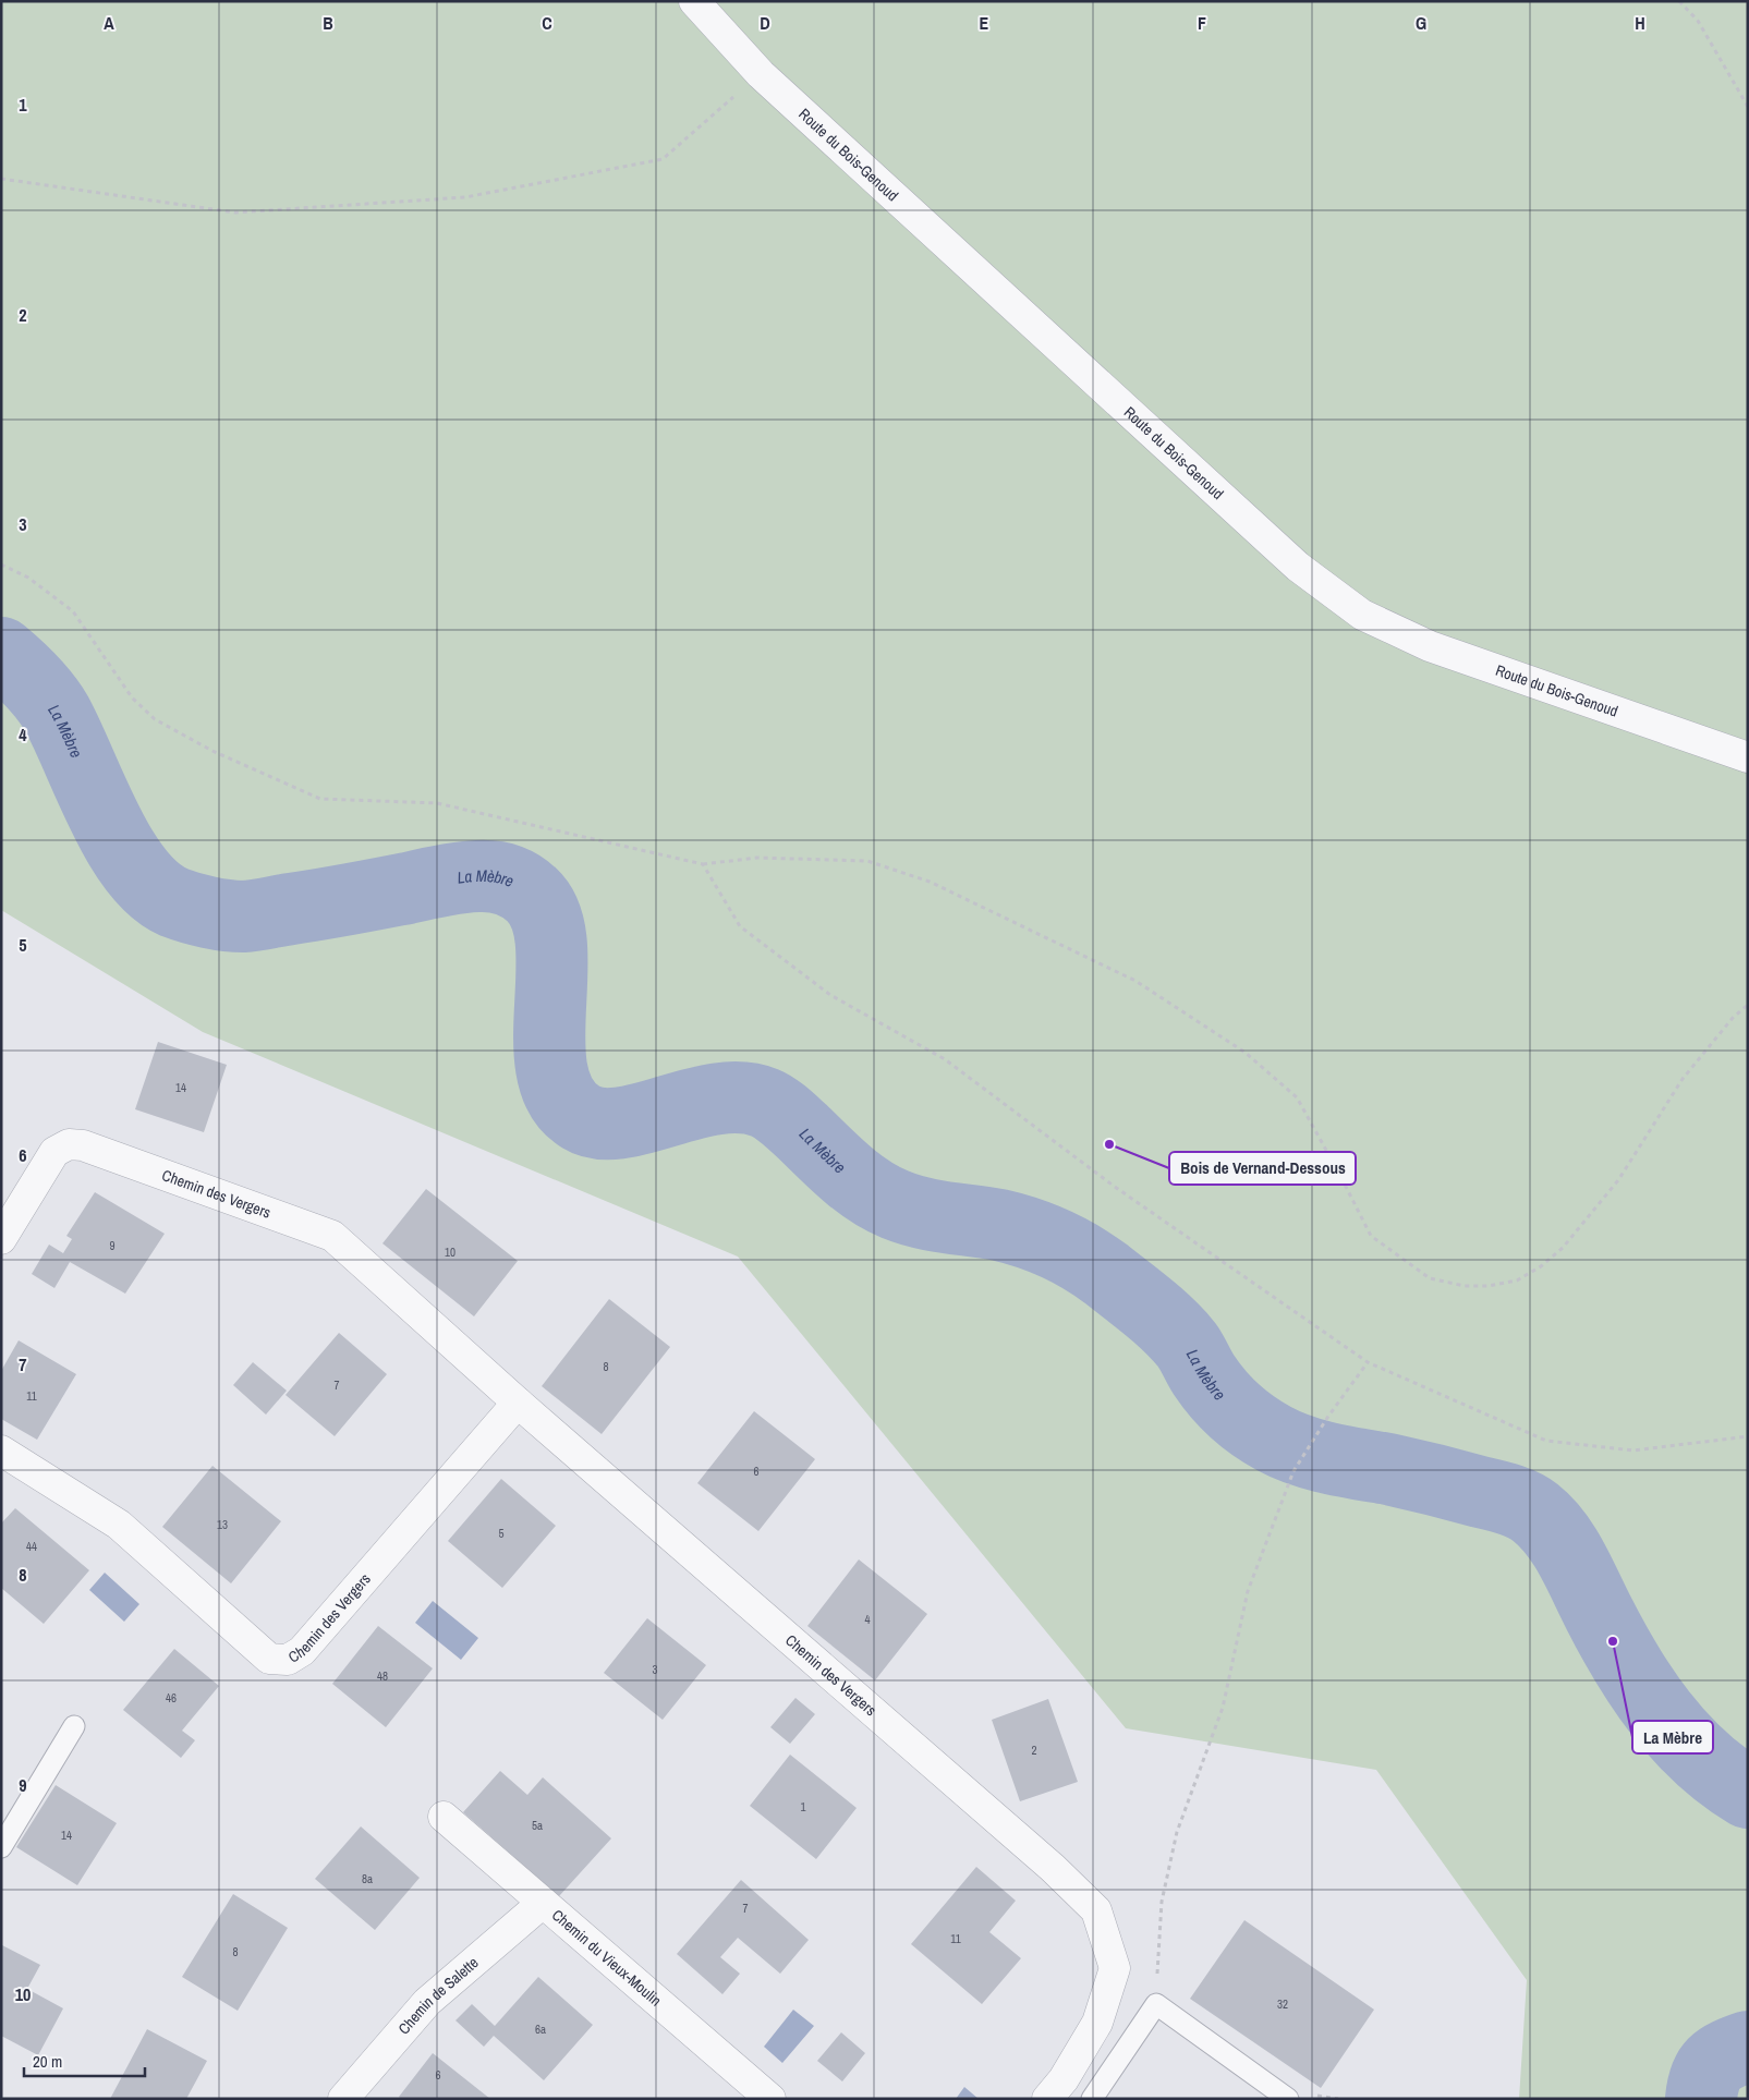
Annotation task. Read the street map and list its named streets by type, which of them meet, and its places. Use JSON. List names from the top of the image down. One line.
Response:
{"streets":{"street":["Route du Bois-Genoud","Chemin des Vergers","Chemin du Vieux-Moulin","Chemin de Salette"]},"crossings":[["Chemin du Vieux-Moulin","Chemin de Salette"]],"water":["La Mèbre"],"places":["Bois de Vernand-Dessous","La Mèbre"],"house_numbers":["14","9","10","8","7","11","6","13","5","44","4","3","48","46","2","1","5a","14","8a","7","11","8","32","6a","6"],"scale_bar":"20 m","grid":{"columns":["A","B","C","D","E","F","G","H"],"rows":["1","2","3","4","5","6","7","8","9","10"]}}
